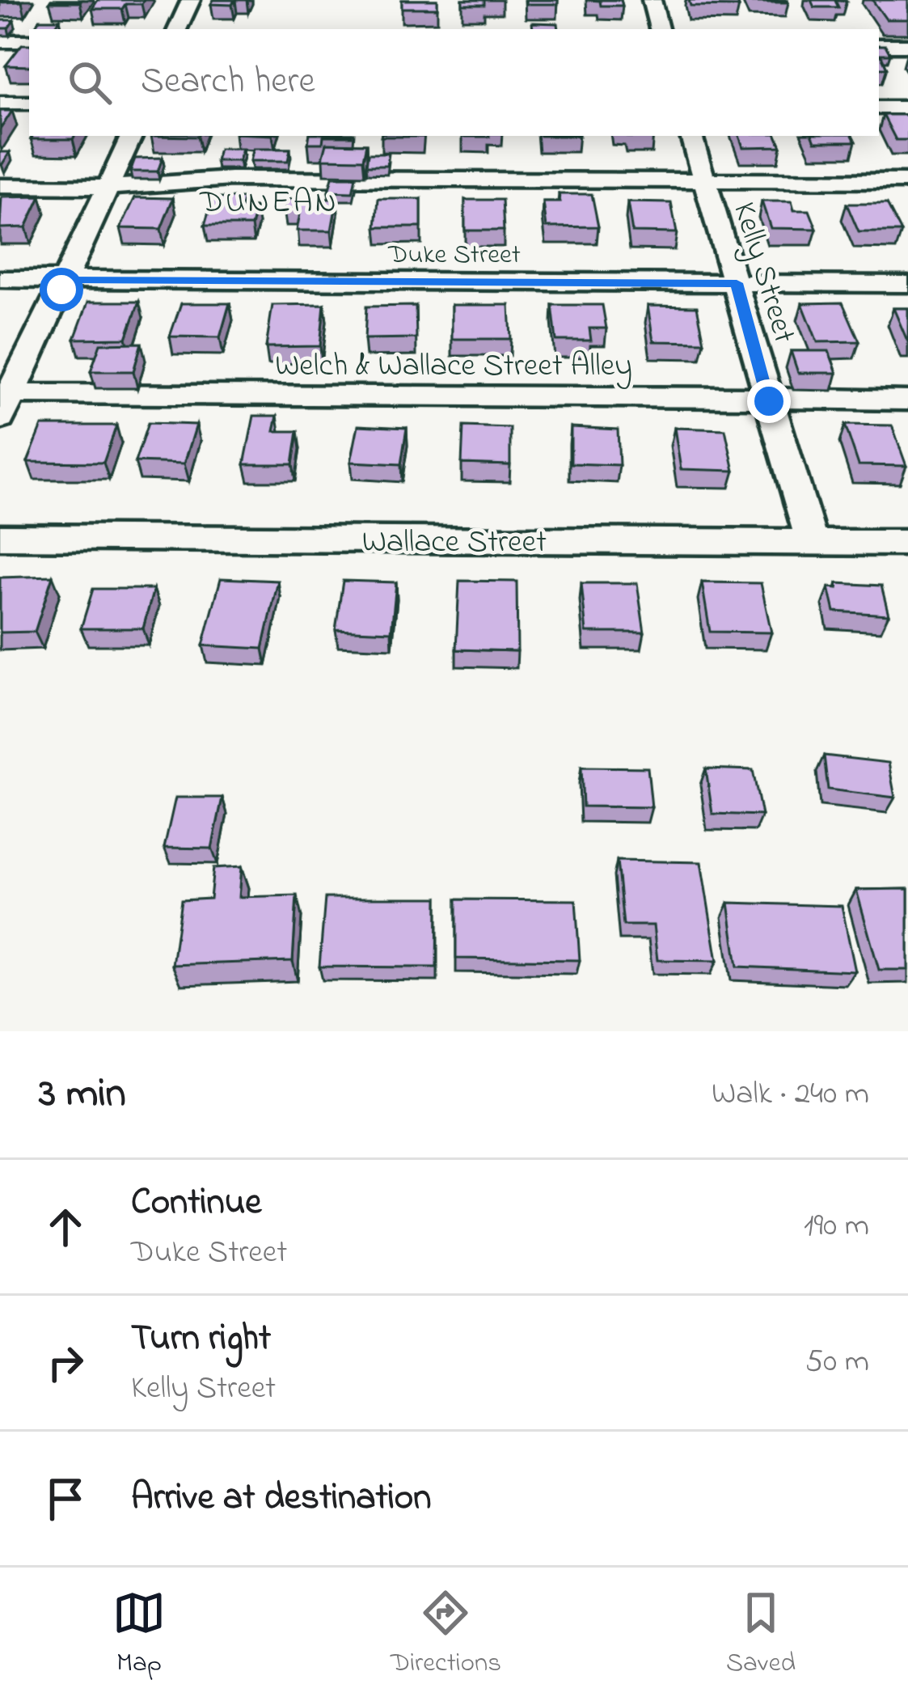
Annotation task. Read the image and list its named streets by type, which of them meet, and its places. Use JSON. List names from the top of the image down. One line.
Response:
{"streets":{"street":["Duke Street","Kelly Street","Welch & Wallace Street Alley","Wallace Street"]},"crossings":[["Duke Street","Kelly Street"],["Kelly Street","Welch & Wallace Street Alley"],["Kelly Street","Wallace Street"]],"districts":["DUNEAN"],"page":{"search":"Search here","heading":["3 min","Walk · 240 m"],"list":[["Continue","Duke Street","190 m"],["Turn right","Kelly Street","50 m"],"Arrive at destination"],"nav":["Map","Directions","Saved"]}}
